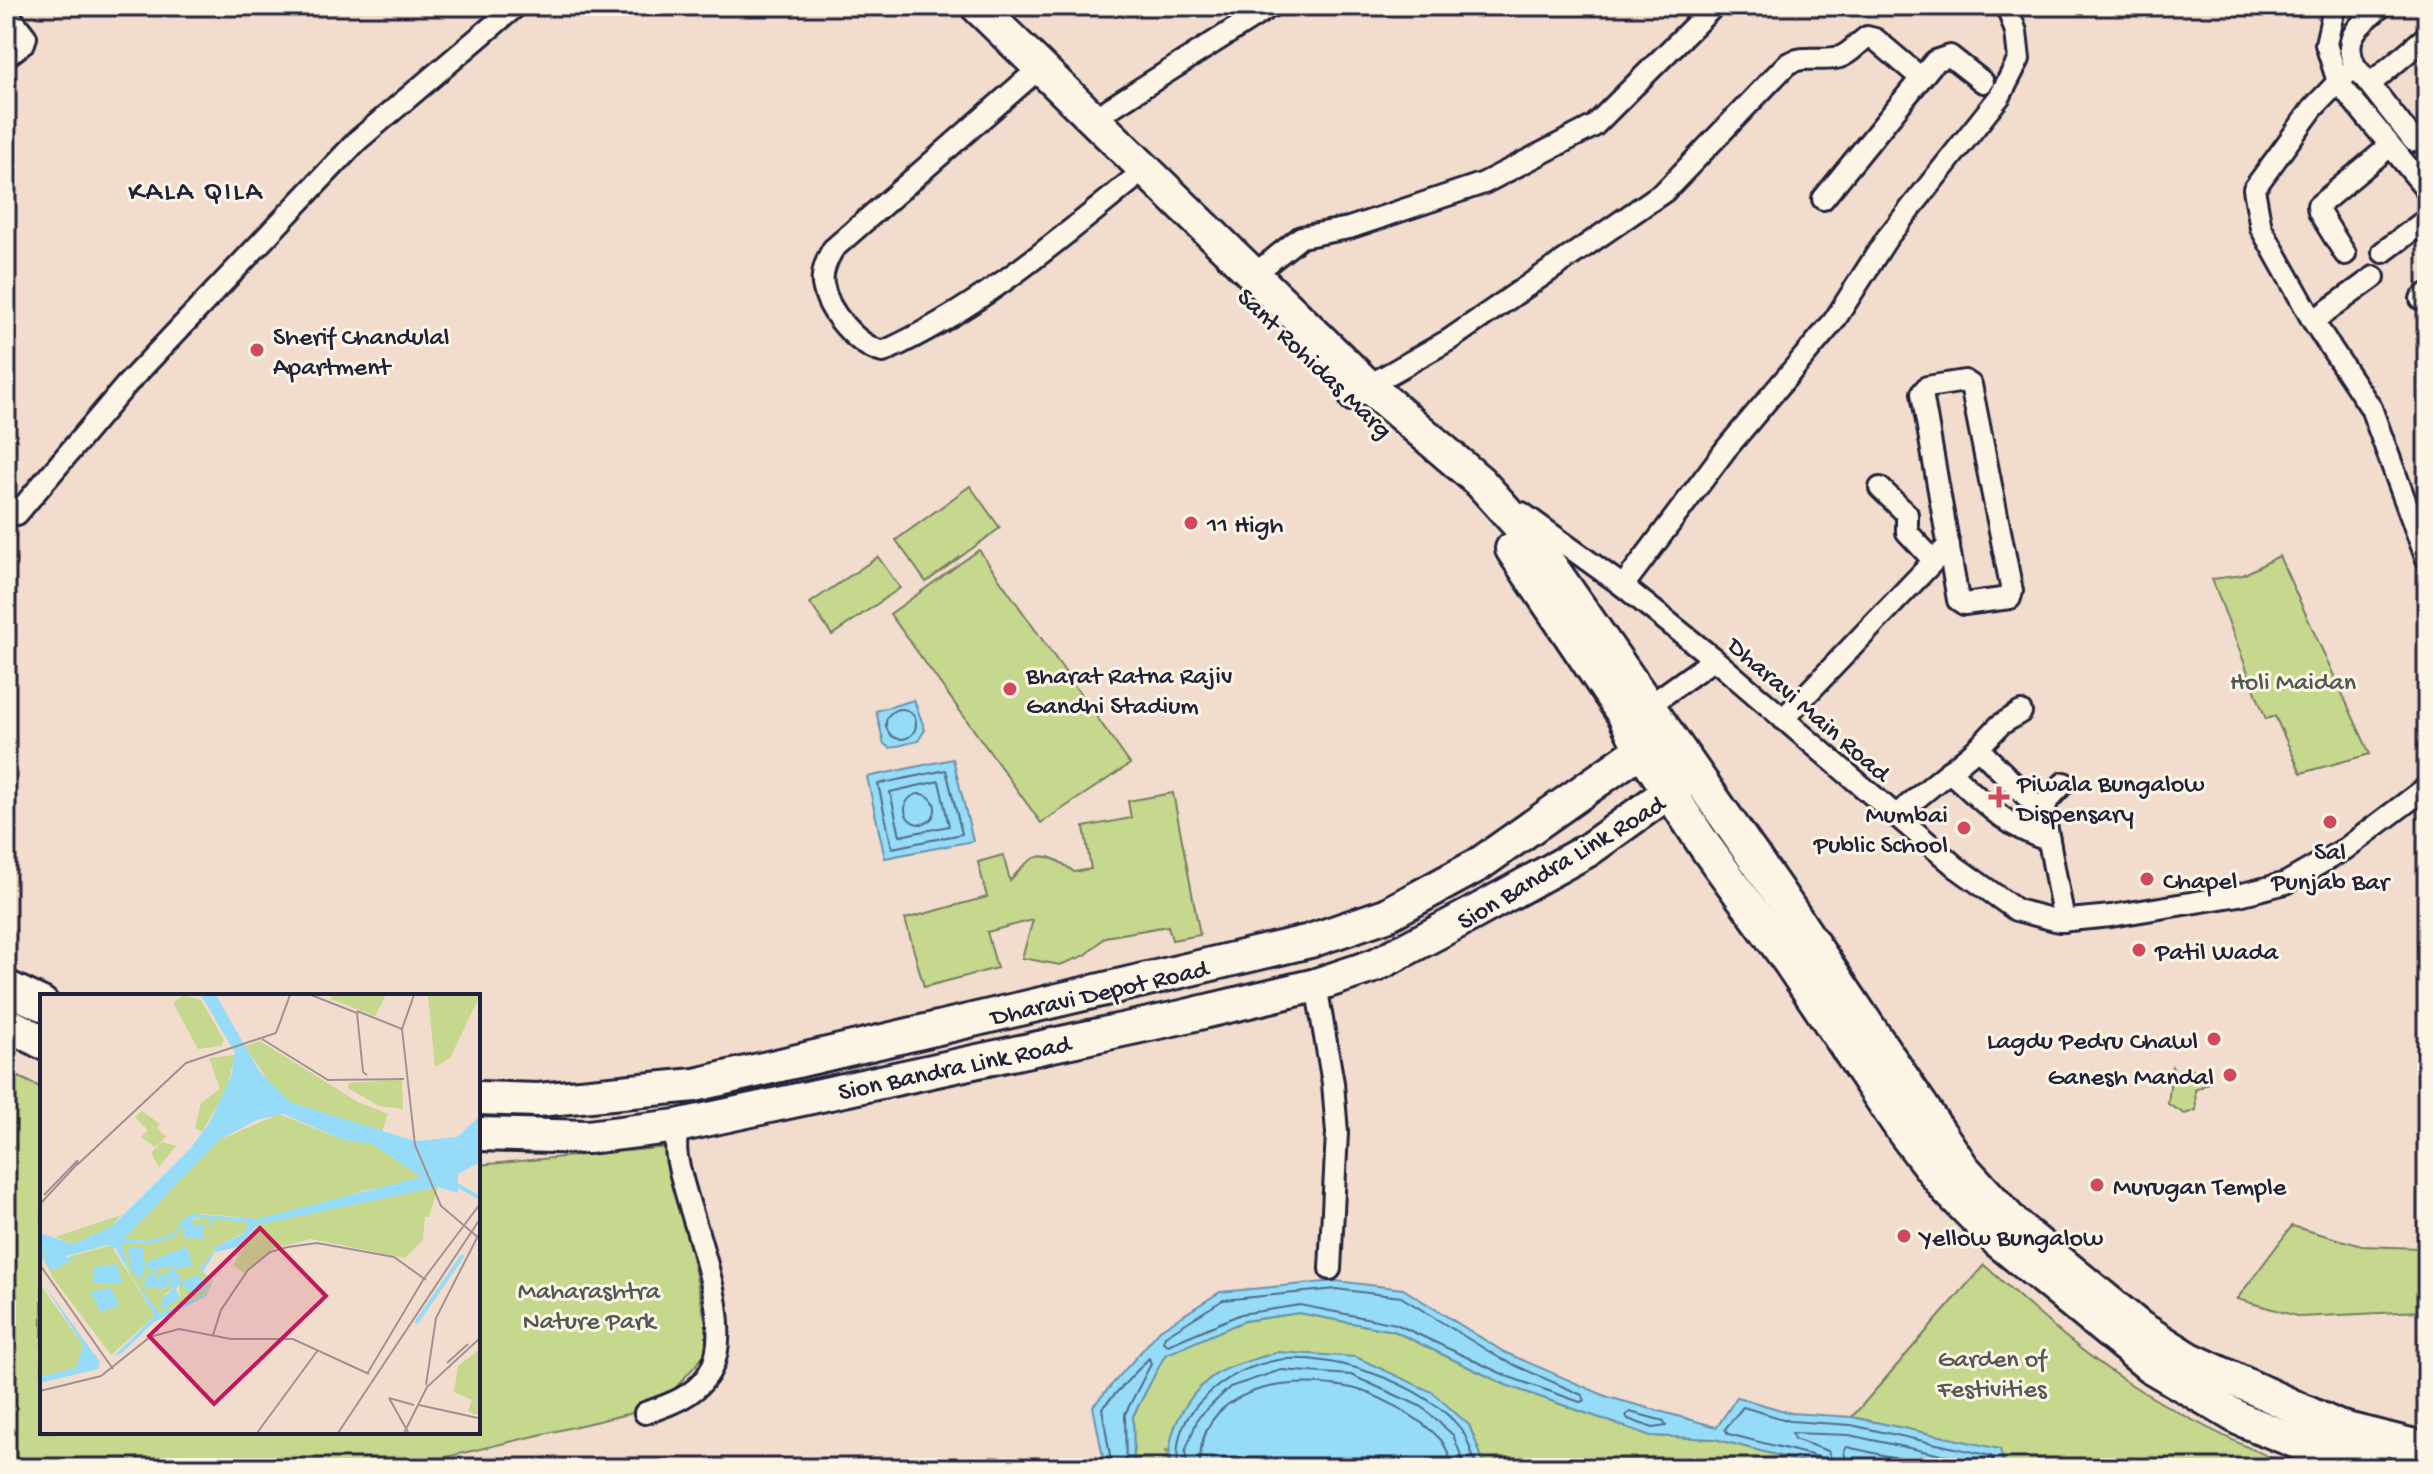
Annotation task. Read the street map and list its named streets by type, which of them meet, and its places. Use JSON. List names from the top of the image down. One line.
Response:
{"streets":{"main road":["Sant Rohidas Marg","Sion Bandra Link Road","Dharavi Depot Road"],"street":["Dharavi Main Road"]},"crossings":[["Sant Rohidas Marg","Dharavi Main Road"],["Sant Rohidas Marg","Dharavi Depot Road"]],"districts":["KALA QILA"],"parks":["Holi Maidan","Maharashtra Nature Park","Garden of Festivities"],"places":{"other":["Sherif Chandulal Apartment","11 High","Bharat Ratna Rajiv Gandhi Stadium","Sal Punjab Bar","Mumbai Public School","Chapel","Patil Wada","Lagdu Pedru Chawl","Ganesh Mandal","Murugan Temple","Yellow Bungalow"],"health":["Piwala Bungalow Dispensary"]}}
